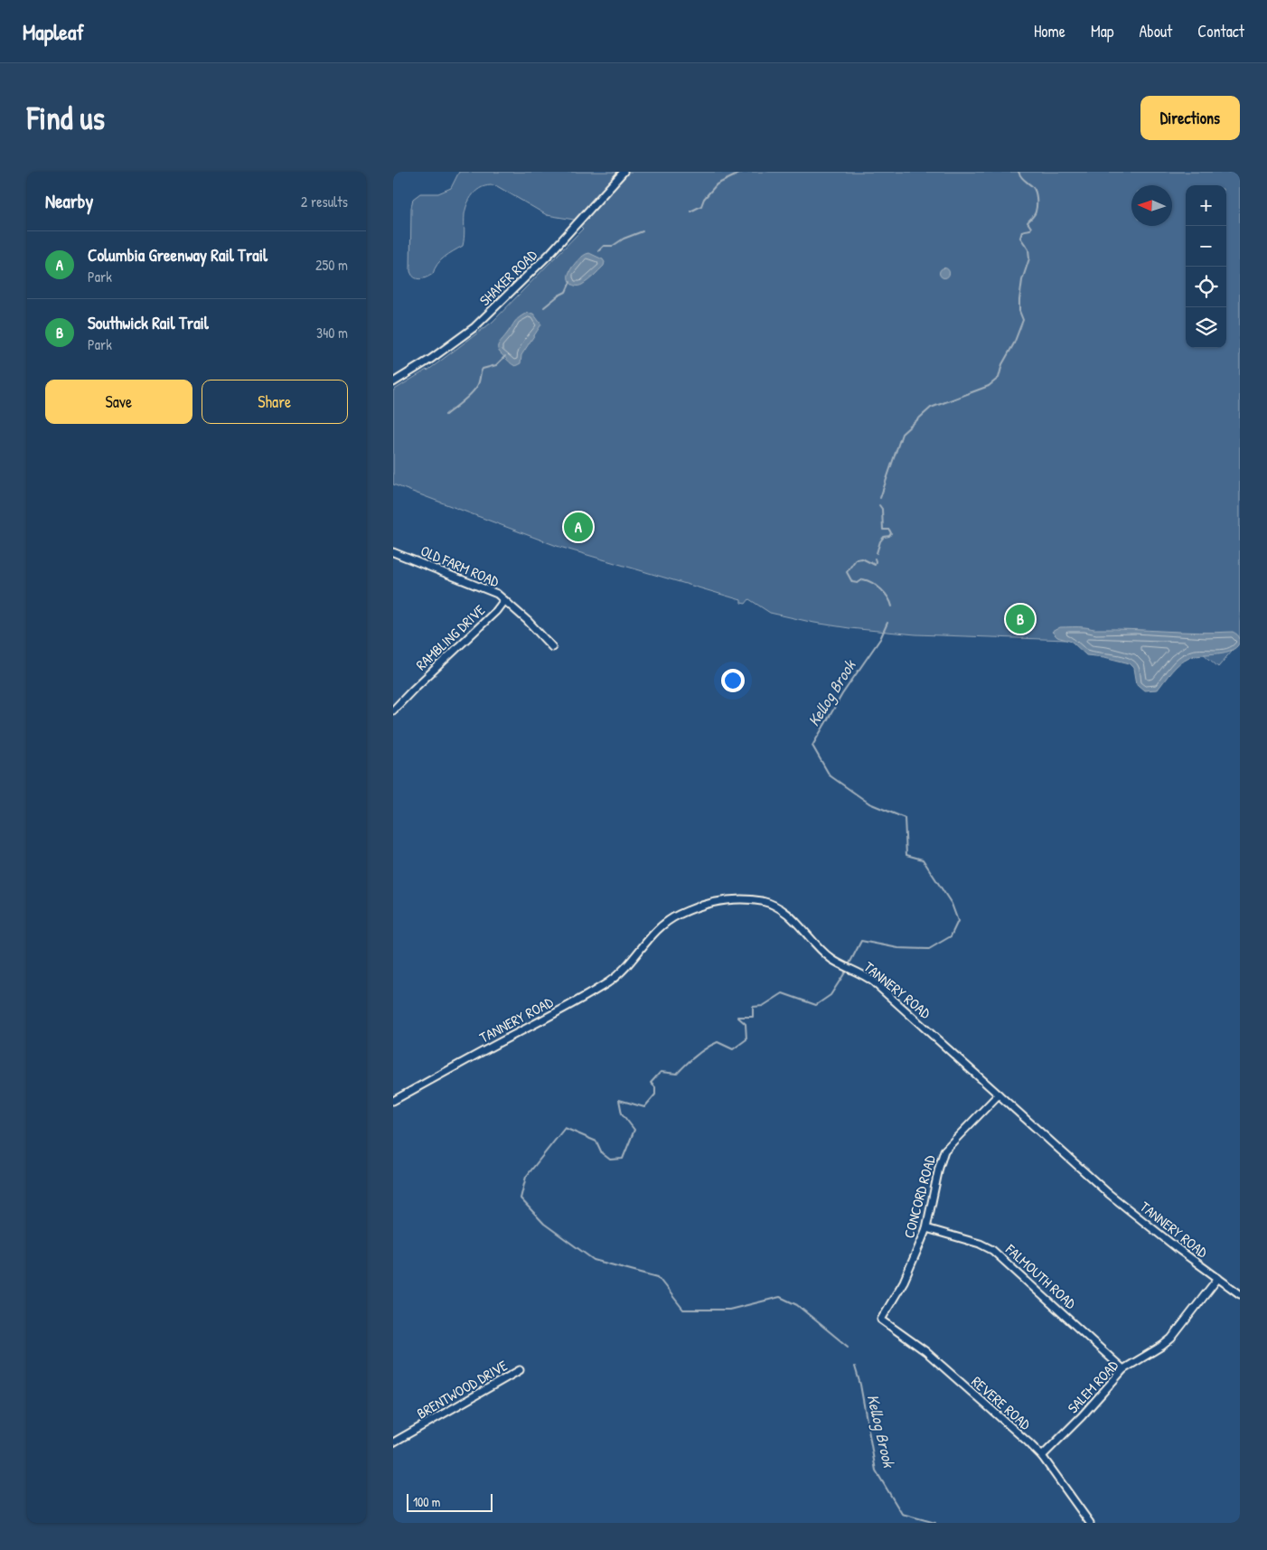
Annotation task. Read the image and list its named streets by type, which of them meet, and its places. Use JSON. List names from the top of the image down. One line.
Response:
{"streets":{"street":["SHAKER ROAD","OLD FARM ROAD","RAMBLING DRIVE","TANNERY ROAD","CONCORD ROAD","FALMOUTH ROAD","SALEM ROAD","BRENTWOOD DRIVE","REVERE ROAD"]},"crossings":[["OLD FARM ROAD","RAMBLING DRIVE"],["TANNERY ROAD","CONCORD ROAD"],["TANNERY ROAD","SALEM ROAD"],["CONCORD ROAD","FALMOUTH ROAD"],["CONCORD ROAD","REVERE ROAD"],["FALMOUTH ROAD","SALEM ROAD"],["SALEM ROAD","REVERE ROAD"]],"water":["Kellog Brook"],"scale_bar":"100 m","north":"left","page":{"header":"Mapleaf","nav":["Home","Map","About","Contact"],"buttons":["Directions",["Save","Share"]],"title":"Find us","heading":["Nearby","2 results"],"map_buttons":["+","−"],"list":[{"mark":"A","name":"Columbia Greenway Rail Trail","note":"Park","value":"250 m"},{"mark":"B","name":"Southwick Rail Trail","note":"Park","value":"340 m"}],"pins":["A","B"],"scale":"100 m"}}
